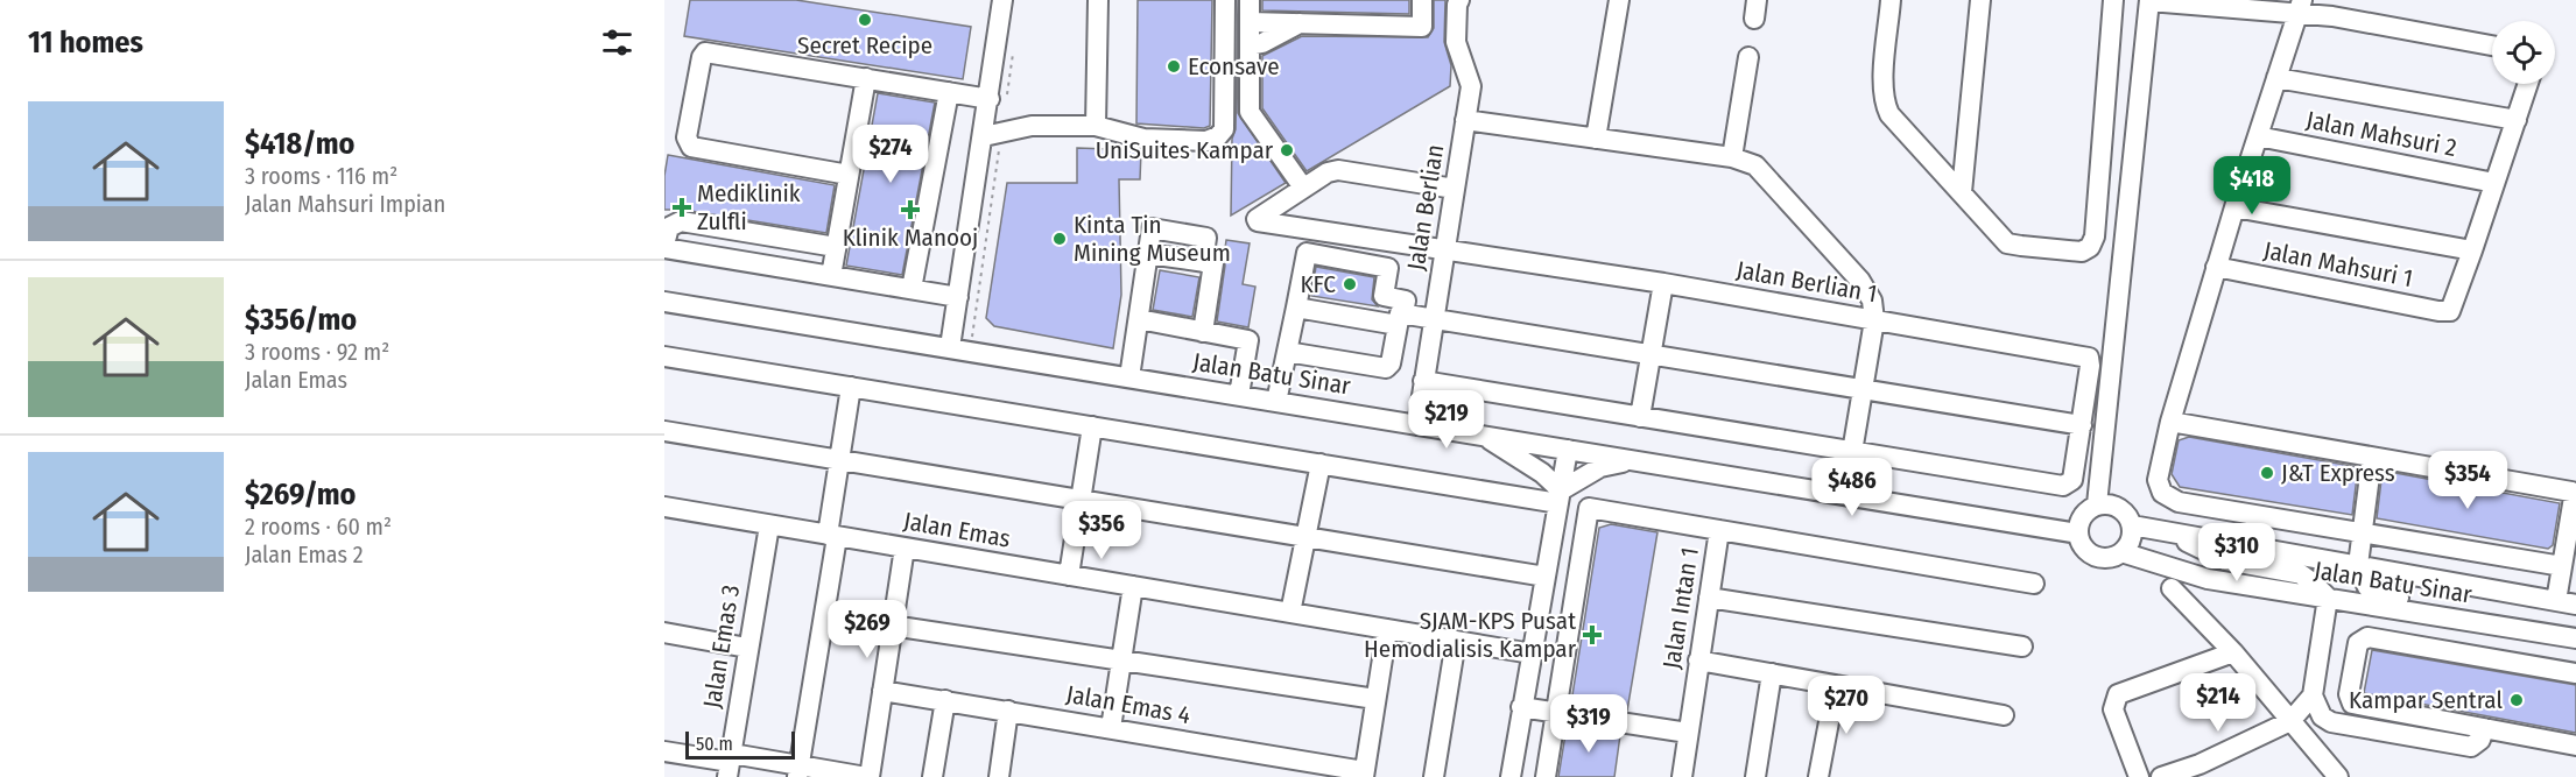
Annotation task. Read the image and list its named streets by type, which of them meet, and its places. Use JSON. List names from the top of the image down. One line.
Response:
{"streets":{"street":["Jalan Mahsuri 2","Jalan Berlian","Jalan Mahsuri 1","Jalan Berlian 1","Jalan Batu Sinar","Jalan Emas","Jalan Intan 1","Jalan Emas 3","Jalan Emas 4"]},"crossings":[["Jalan Berlian","Jalan Berlian 1"],["Jalan Berlian","Jalan Batu Sinar"],["Jalan Emas","Jalan Emas 3"]],"places":{"other":["Secret Recipe","Econsave","UniSuites Kampar","Kinta Tin Mining Museum","KFC","J&T Express","Kampar Sentral"],"health":["Mediklinik Zulfli","Klinik Manooj","SJAM-KPS Pusat Hemodialisis Kampar"]},"scale_bar":"50 m","page":{"heading":"11 homes","list":[{"name":"$418/mo","note":"3 rooms · 116 m² · Jalan Mahsuri Impian"},{"name":"$356/mo","note":"3 rooms · 92 m² · Jalan Emas"},{"name":"$269/mo","note":"2 rooms · 60 m² · Jalan Emas 2"}],"price":["$274","$418","$219","$354","$486","$356","$310","$269","$214","$270","$319"],"scale":"50 m"}}
